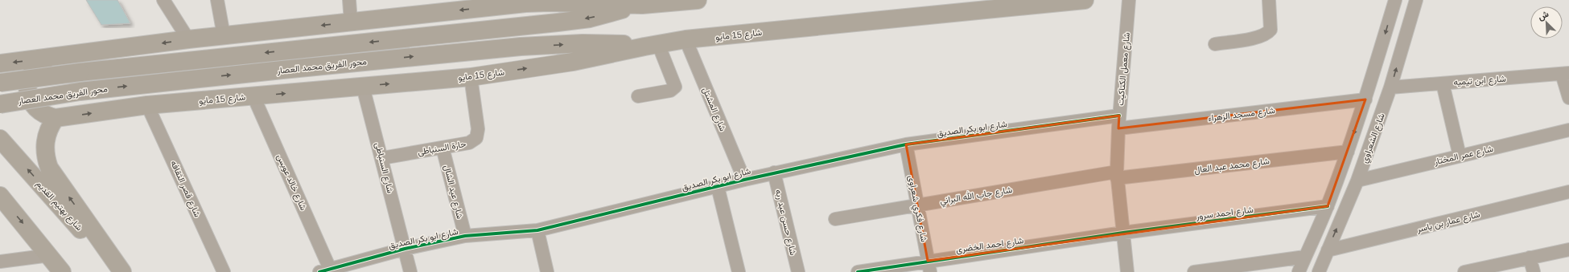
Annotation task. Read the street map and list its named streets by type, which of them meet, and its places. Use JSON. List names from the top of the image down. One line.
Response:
{"streets":{"main road":["شارع 15 مايو","محور الفريق محمد العصار","شارع بهتيم القديم"],"street":["شارع معمل الكتاكيت","شارع ابن تيميه","شارع المشتل","شارع مسجد الزهراء","شارع ابو بكر الصديق","شارع الشعراوي","حارة السنباطى","شارع عمر المختار","شارع محمد عبد العال","شارع السنباطى","شارع خالد عويس","شارع قصر الثقافه","شارع عيد الشال","شارع جاب الله البراني","شارع فكري شعراوى","شارع احمد سرور","شارع عمار بن ياسر","شارع حسن عبد ربه","شارع احمد الخضرى"]},"crossings":[["شارع 15 مايو","محور الفريق محمد العصار"],["شارع 15 مايو","شارع المشتل"],["شارع 15 مايو","حارة السنباطى"],["شارع 15 مايو","شارع السنباطى"],["شارع 15 مايو","شارع خالد عويس"],["شارع 15 مايو","شارع قصر الثقافه"],["شارع معمل الكتاكيت","شارع مسجد الزهراء"],["شارع معمل الكتاكيت","شارع ابو بكر الصديق"],["شارع معمل الكتاكيت","شارع محمد عبد العال"],["شارع معمل الكتاكيت","شارع جاب الله البراني"],["شارع معمل الكتاكيت","شارع احمد سرور"],["شارع معمل الكتاكيت","شارع احمد الخضرى"],["شارع ابن تيميه","شارع الشعراوي"],["شارع المشتل","شارع ابو بكر الصديق"],["شارع مسجد الزهراء","شارع ابو بكر الصديق"],["شارع ابو بكر الصديق","شارع السنباطى"],["شارع ابو بكر الصديق","شارع خالد عويس"],["شارع ابو بكر الصديق","شارع عيد الشال"],["شارع ابو بكر الصديق","شارع فكري شعراوى"],["شارع ابو بكر الصديق","شارع حسن عبد ربه"],["شارع الشعراوي","شارع عمر المختار"],["شارع الشعراوي","شارع عمار بن ياسر"],["حارة السنباطى","شارع السنباطى"],["حارة السنباطى","شارع عيد الشال"],["شارع محمد عبد العال","شارع جاب الله البراني"],["شارع جاب الله البراني","شارع فكري شعراوى"],["شارع فكري شعراوى","شارع احمد الخضرى"],["شارع احمد سرور","شارع احمد الخضرى"]],"north":"top left"}
